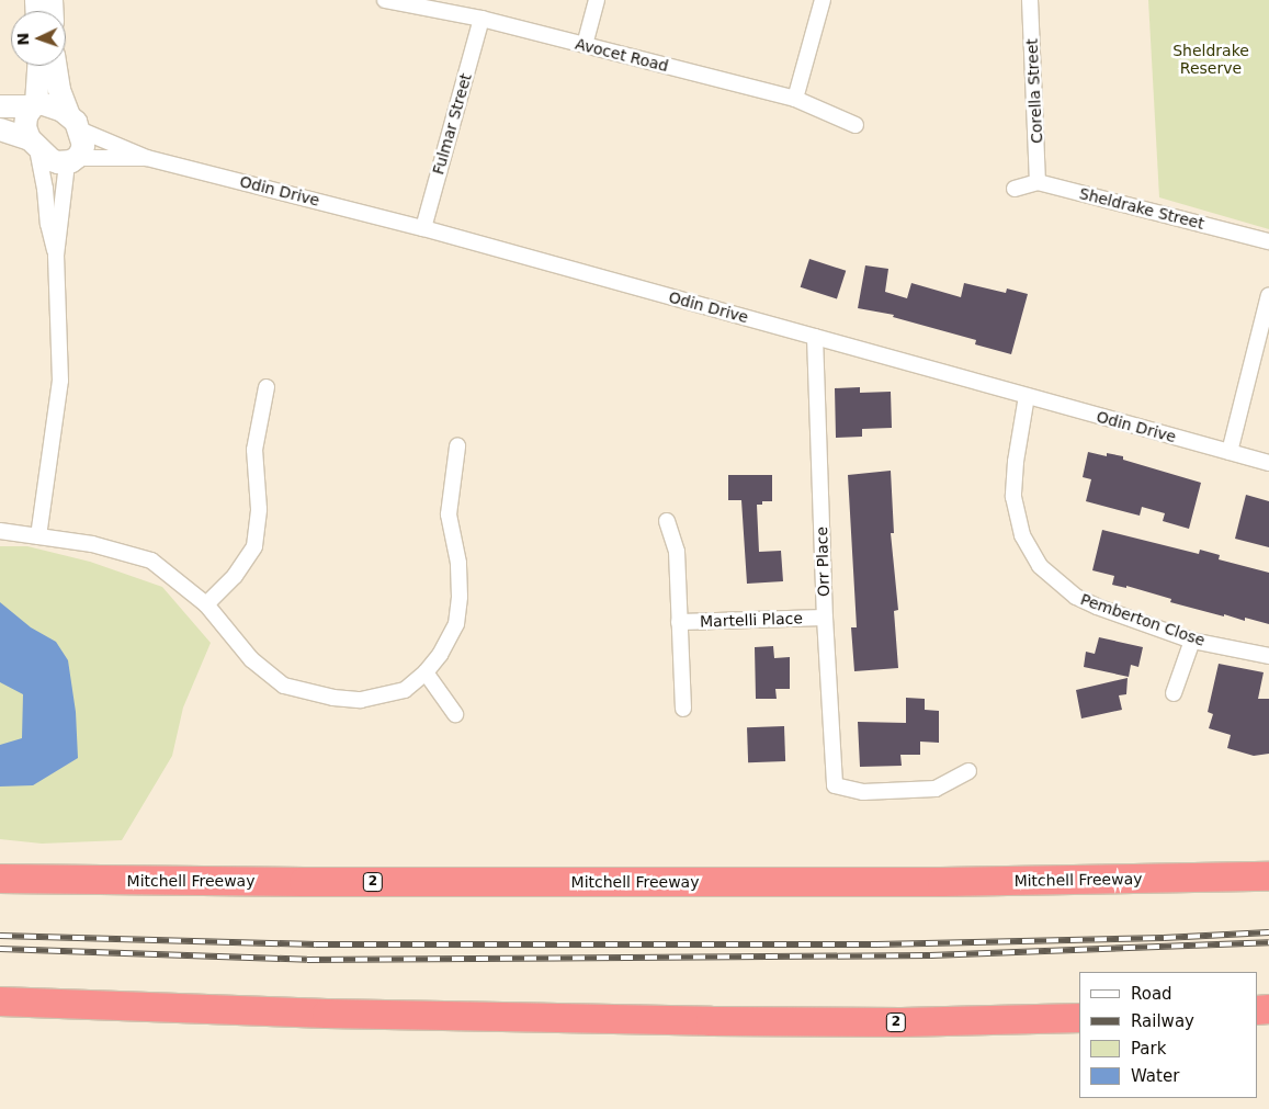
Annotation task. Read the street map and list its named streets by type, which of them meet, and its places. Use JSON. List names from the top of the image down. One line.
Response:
{"streets":{"highway":["Mitchell Freeway","2"],"main road":["Odin Drive"],"street":["Avocet Road","Corella Street","Fulmar Street","Sheldrake Street","Orr Place","Martelli Place","Pemberton Close"]},"crossings":[["Avocet Road","Fulmar Street"],["Corella Street","Sheldrake Street"],["Fulmar Street","Odin Drive"],["Odin Drive","Orr Place"],["Odin Drive","Pemberton Close"],["Orr Place","Martelli Place"]],"parks":["Sheldrake Reserve"],"legend":["Road","Railway","Park","Water"],"north":"left"}
